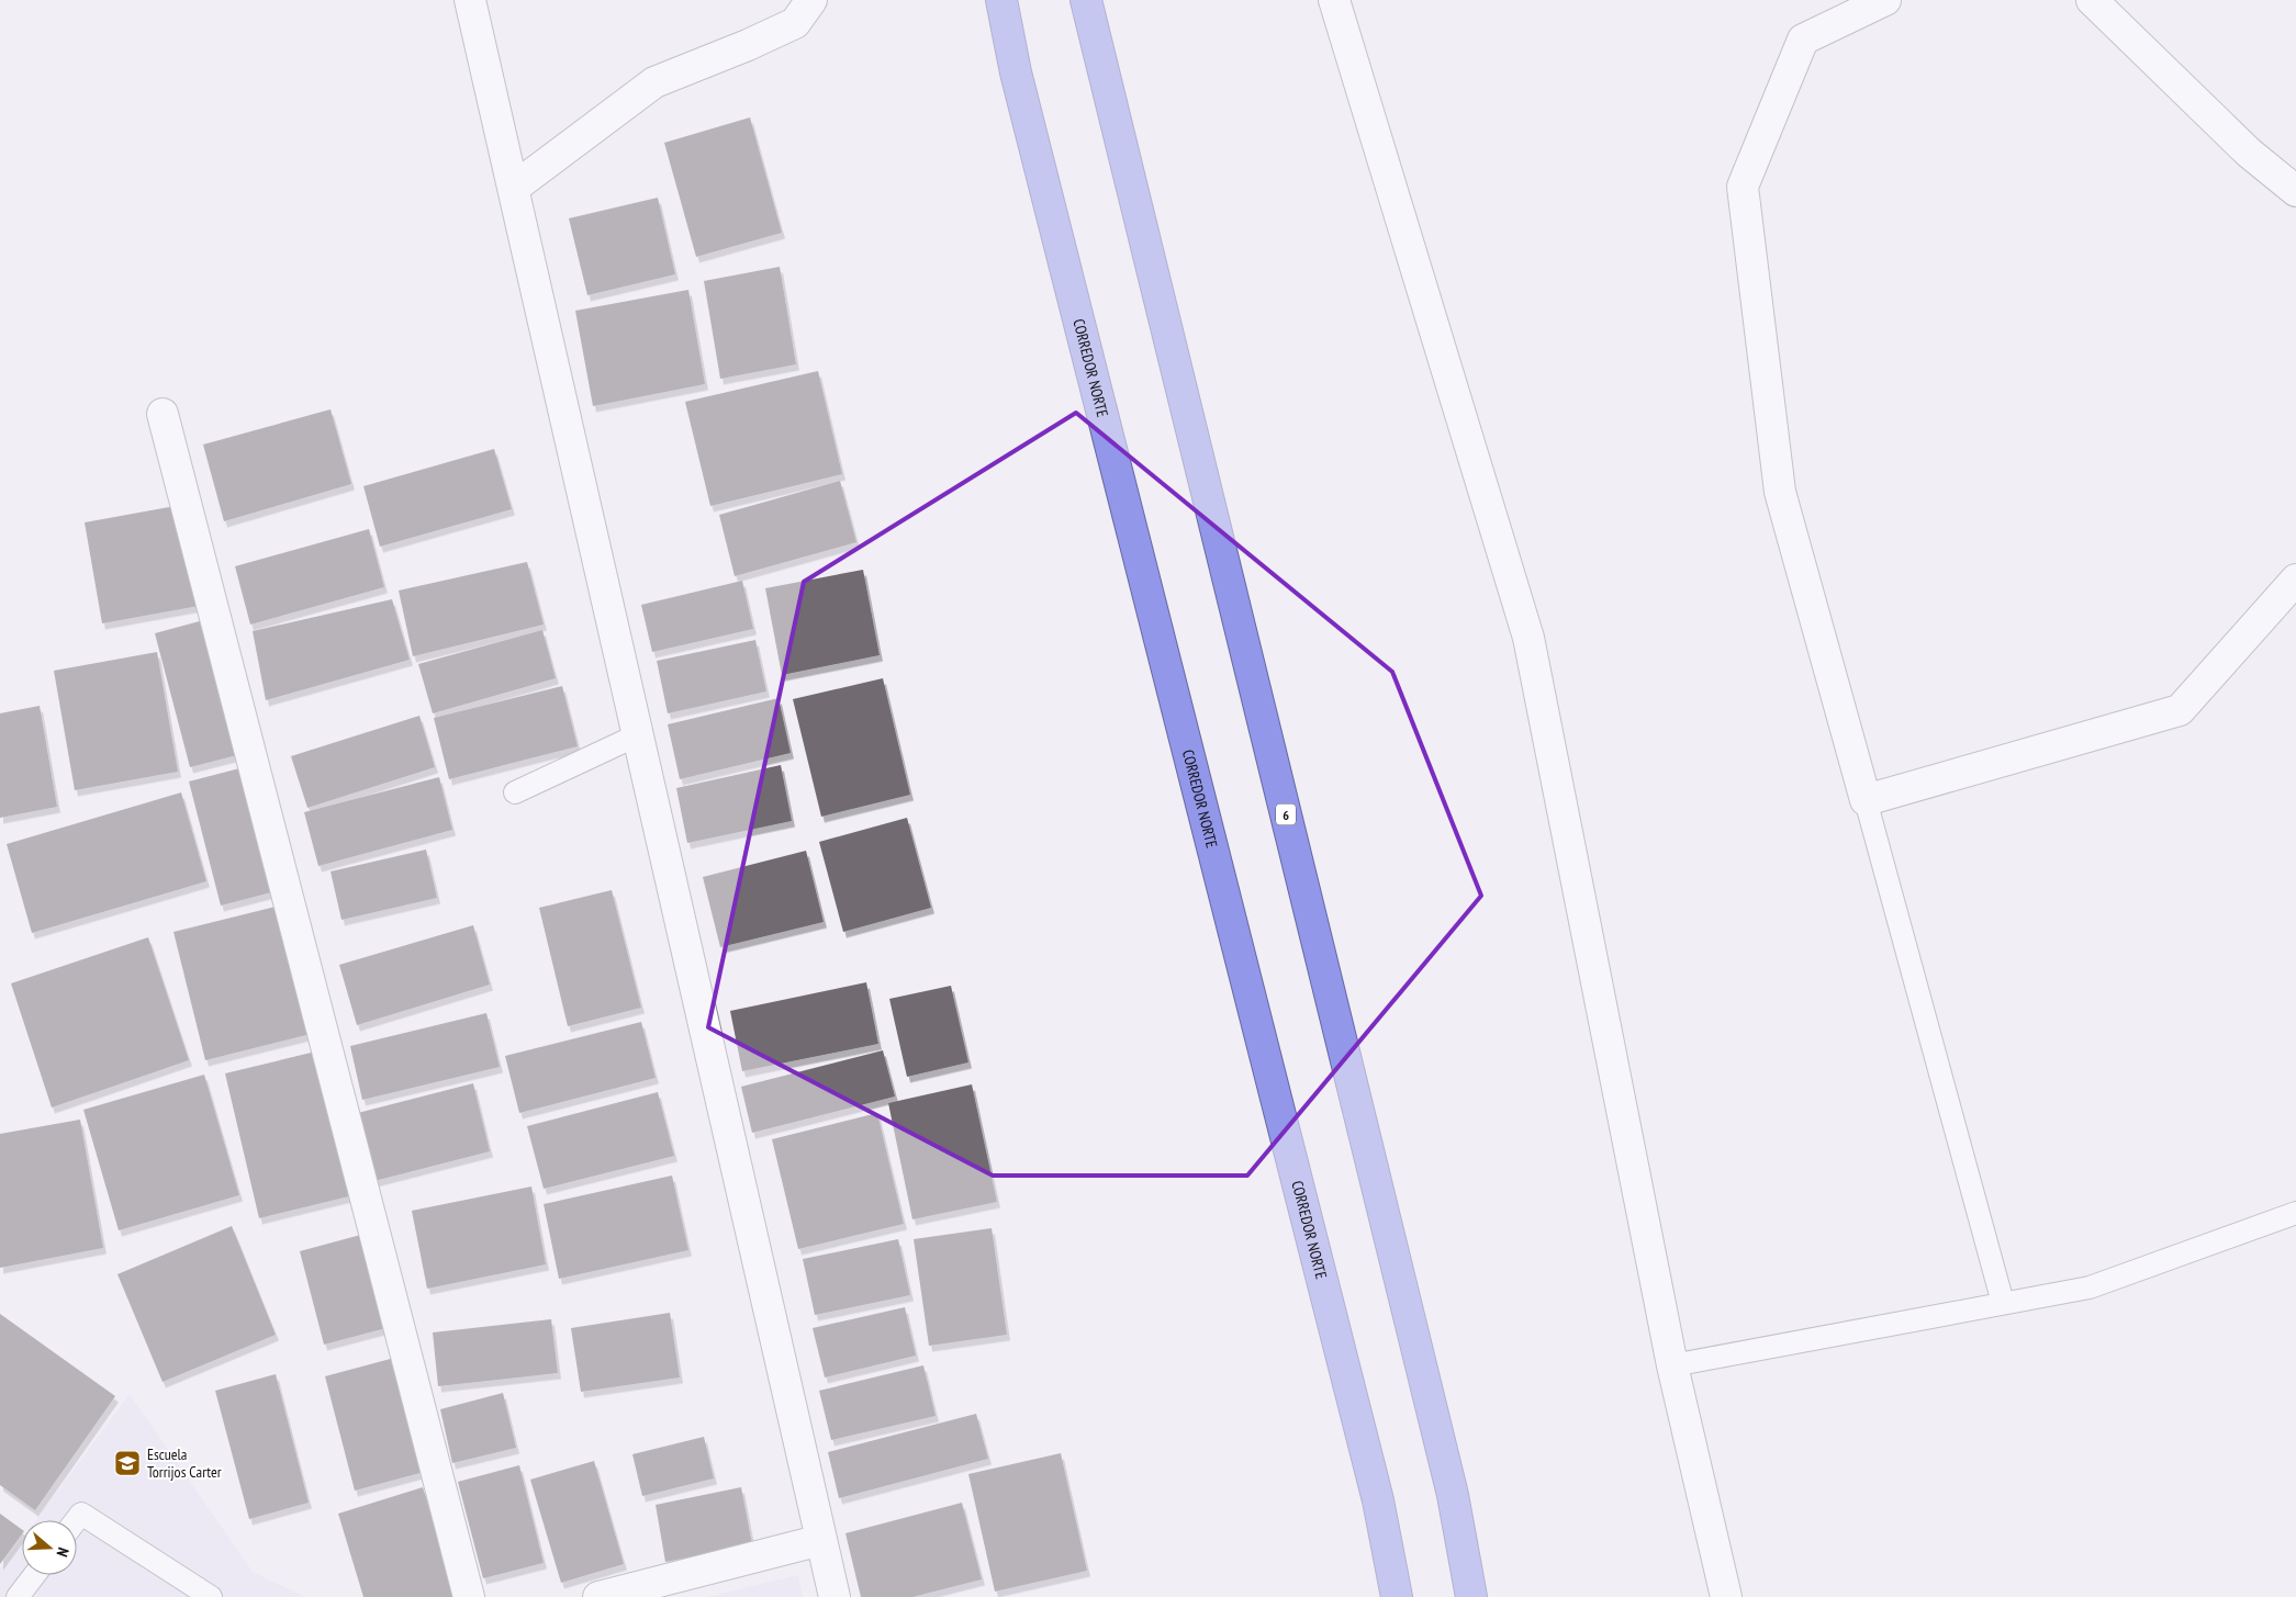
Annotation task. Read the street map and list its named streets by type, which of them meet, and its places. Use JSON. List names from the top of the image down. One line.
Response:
{"streets":{"highway":["CORREDOR NORTE","6"]},"places":{"school or university":["Escuela Torrijos Carter"]},"north":"right"}
